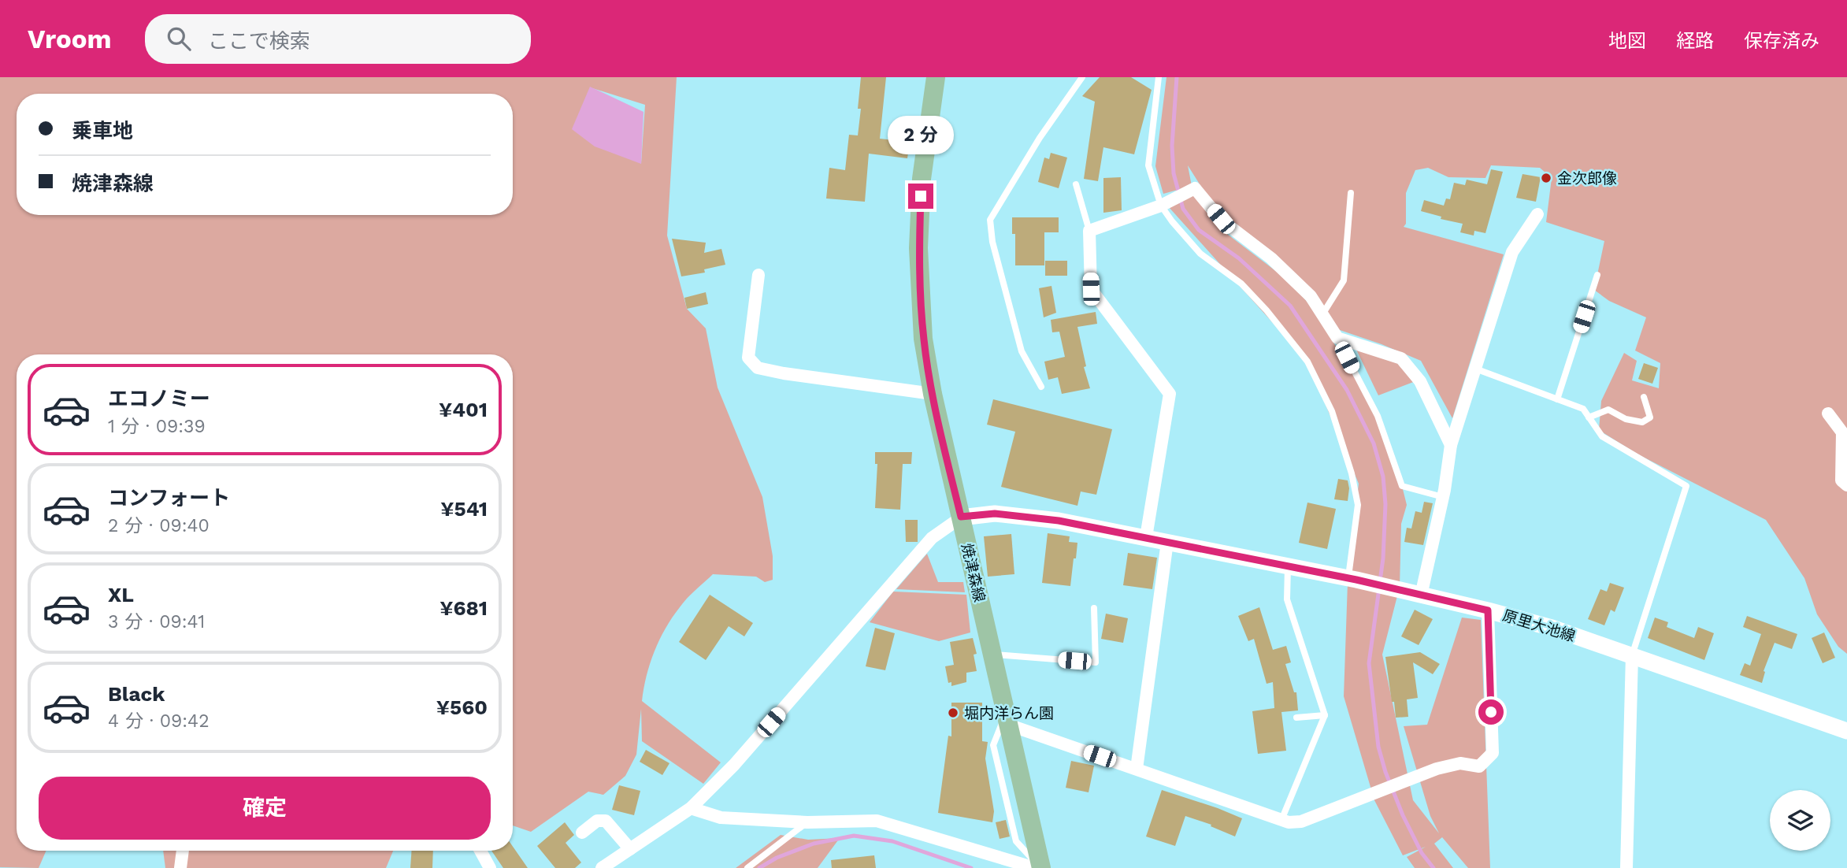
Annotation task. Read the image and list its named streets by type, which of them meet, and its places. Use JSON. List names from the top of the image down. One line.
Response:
{"streets":{"main road":["焼津森線","原里大池線"]},"crossings":[["焼津森線","原里大池線"]],"places":["金次郎像","堀内洋らん園"],"page":{"header":"Vroom","search":"ここで検索","nav":["地図","経路","保存済み"],"banner":["乗車地","焼津森線"],"bubble":"2 分","list":[{"name":"エコノミー","note":"1 分 · 09:39","value":"¥401"},{"name":"コンフォート","note":"2 分 · 09:40","value":"¥541"},{"name":"XL","note":"3 分 · 09:41","value":"¥681"},{"name":"Black","note":"4 分 · 09:42","value":"¥560"}],"buttons":"確定"}}
